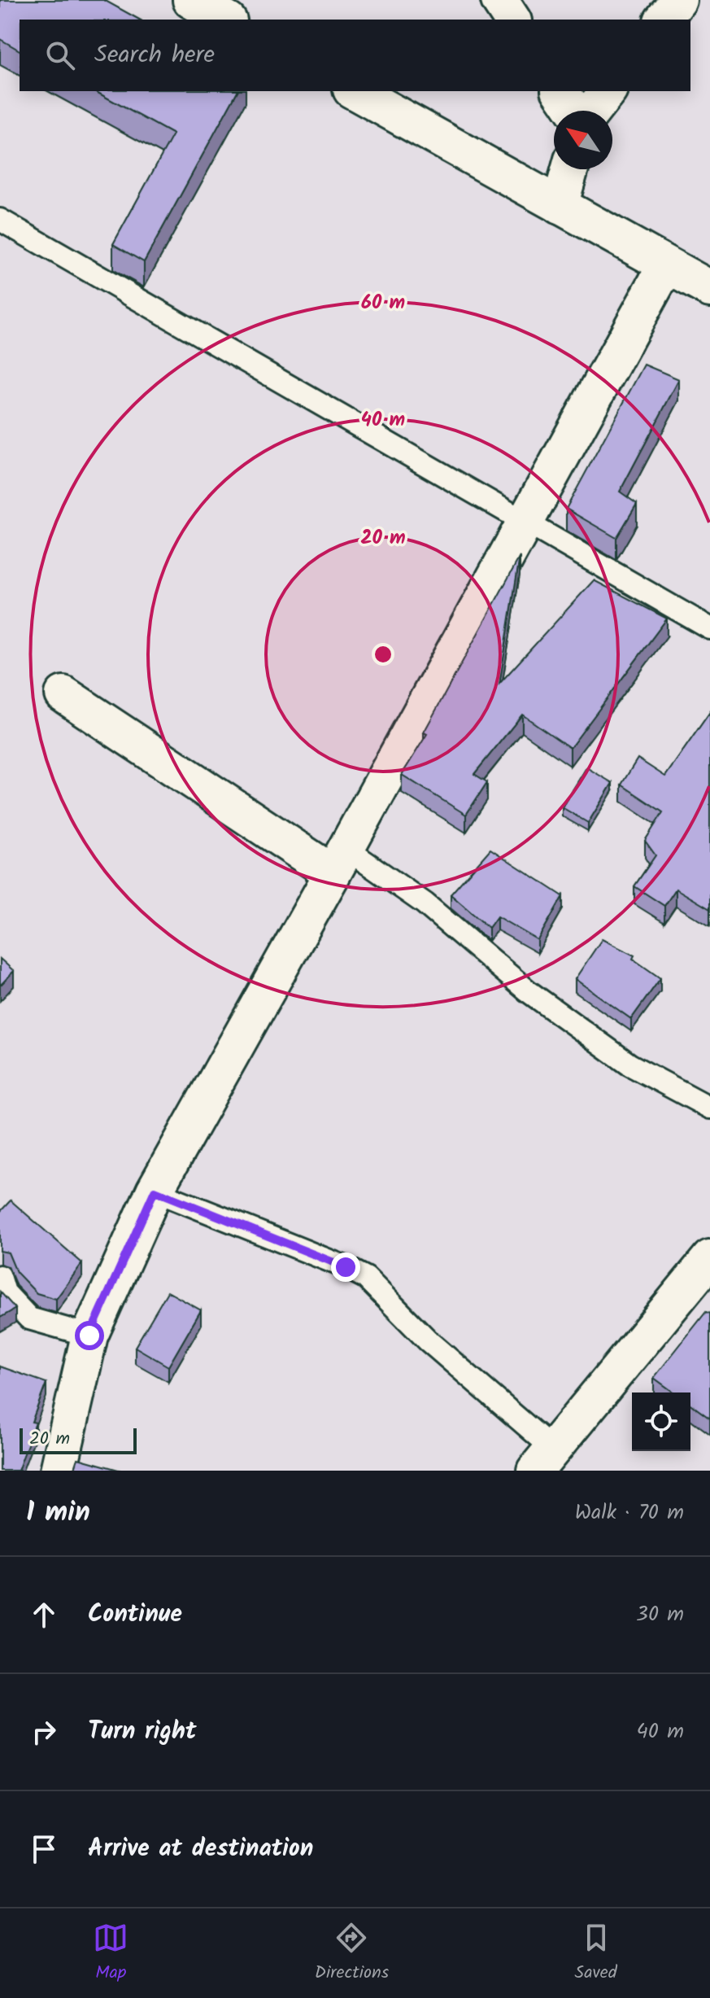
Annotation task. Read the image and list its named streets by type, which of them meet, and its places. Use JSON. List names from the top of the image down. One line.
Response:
{"scale_bar":"20 m","north":"top left","page":{"search":"Search here","scale":"20 m","heading":["1 min","Walk · 70 m"],"list":[["Continue","30 m"],["Turn right","40 m"],"Arrive at destination"],"nav":["Map","Directions","Saved"]},"rings":["60 m","40 m","20 m"]}
